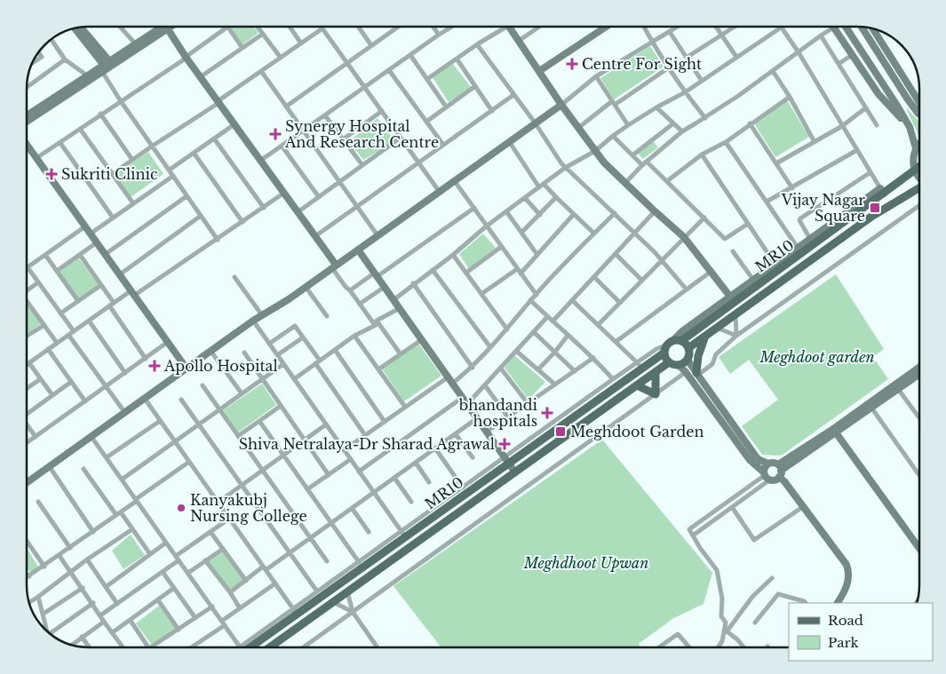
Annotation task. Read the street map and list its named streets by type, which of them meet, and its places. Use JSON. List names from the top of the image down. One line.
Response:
{"streets":{"main road":["MR10"]},"parks":["Meghdoot garden","Meghdhoot Upwan"],"places":{"health":["Centre For Sight","Synergy Hospital And Research Centre","Sukriti Clinic","Apollo Hospital","bhandandi hospitals","Shiva Netralaya-Dr Sharad Agrawal"],"transit":["Vijay Nagar Square","Meghdoot Garden"],"other":["Kanyakubj Nursing College"]},"legend":["Road","Park"]}
